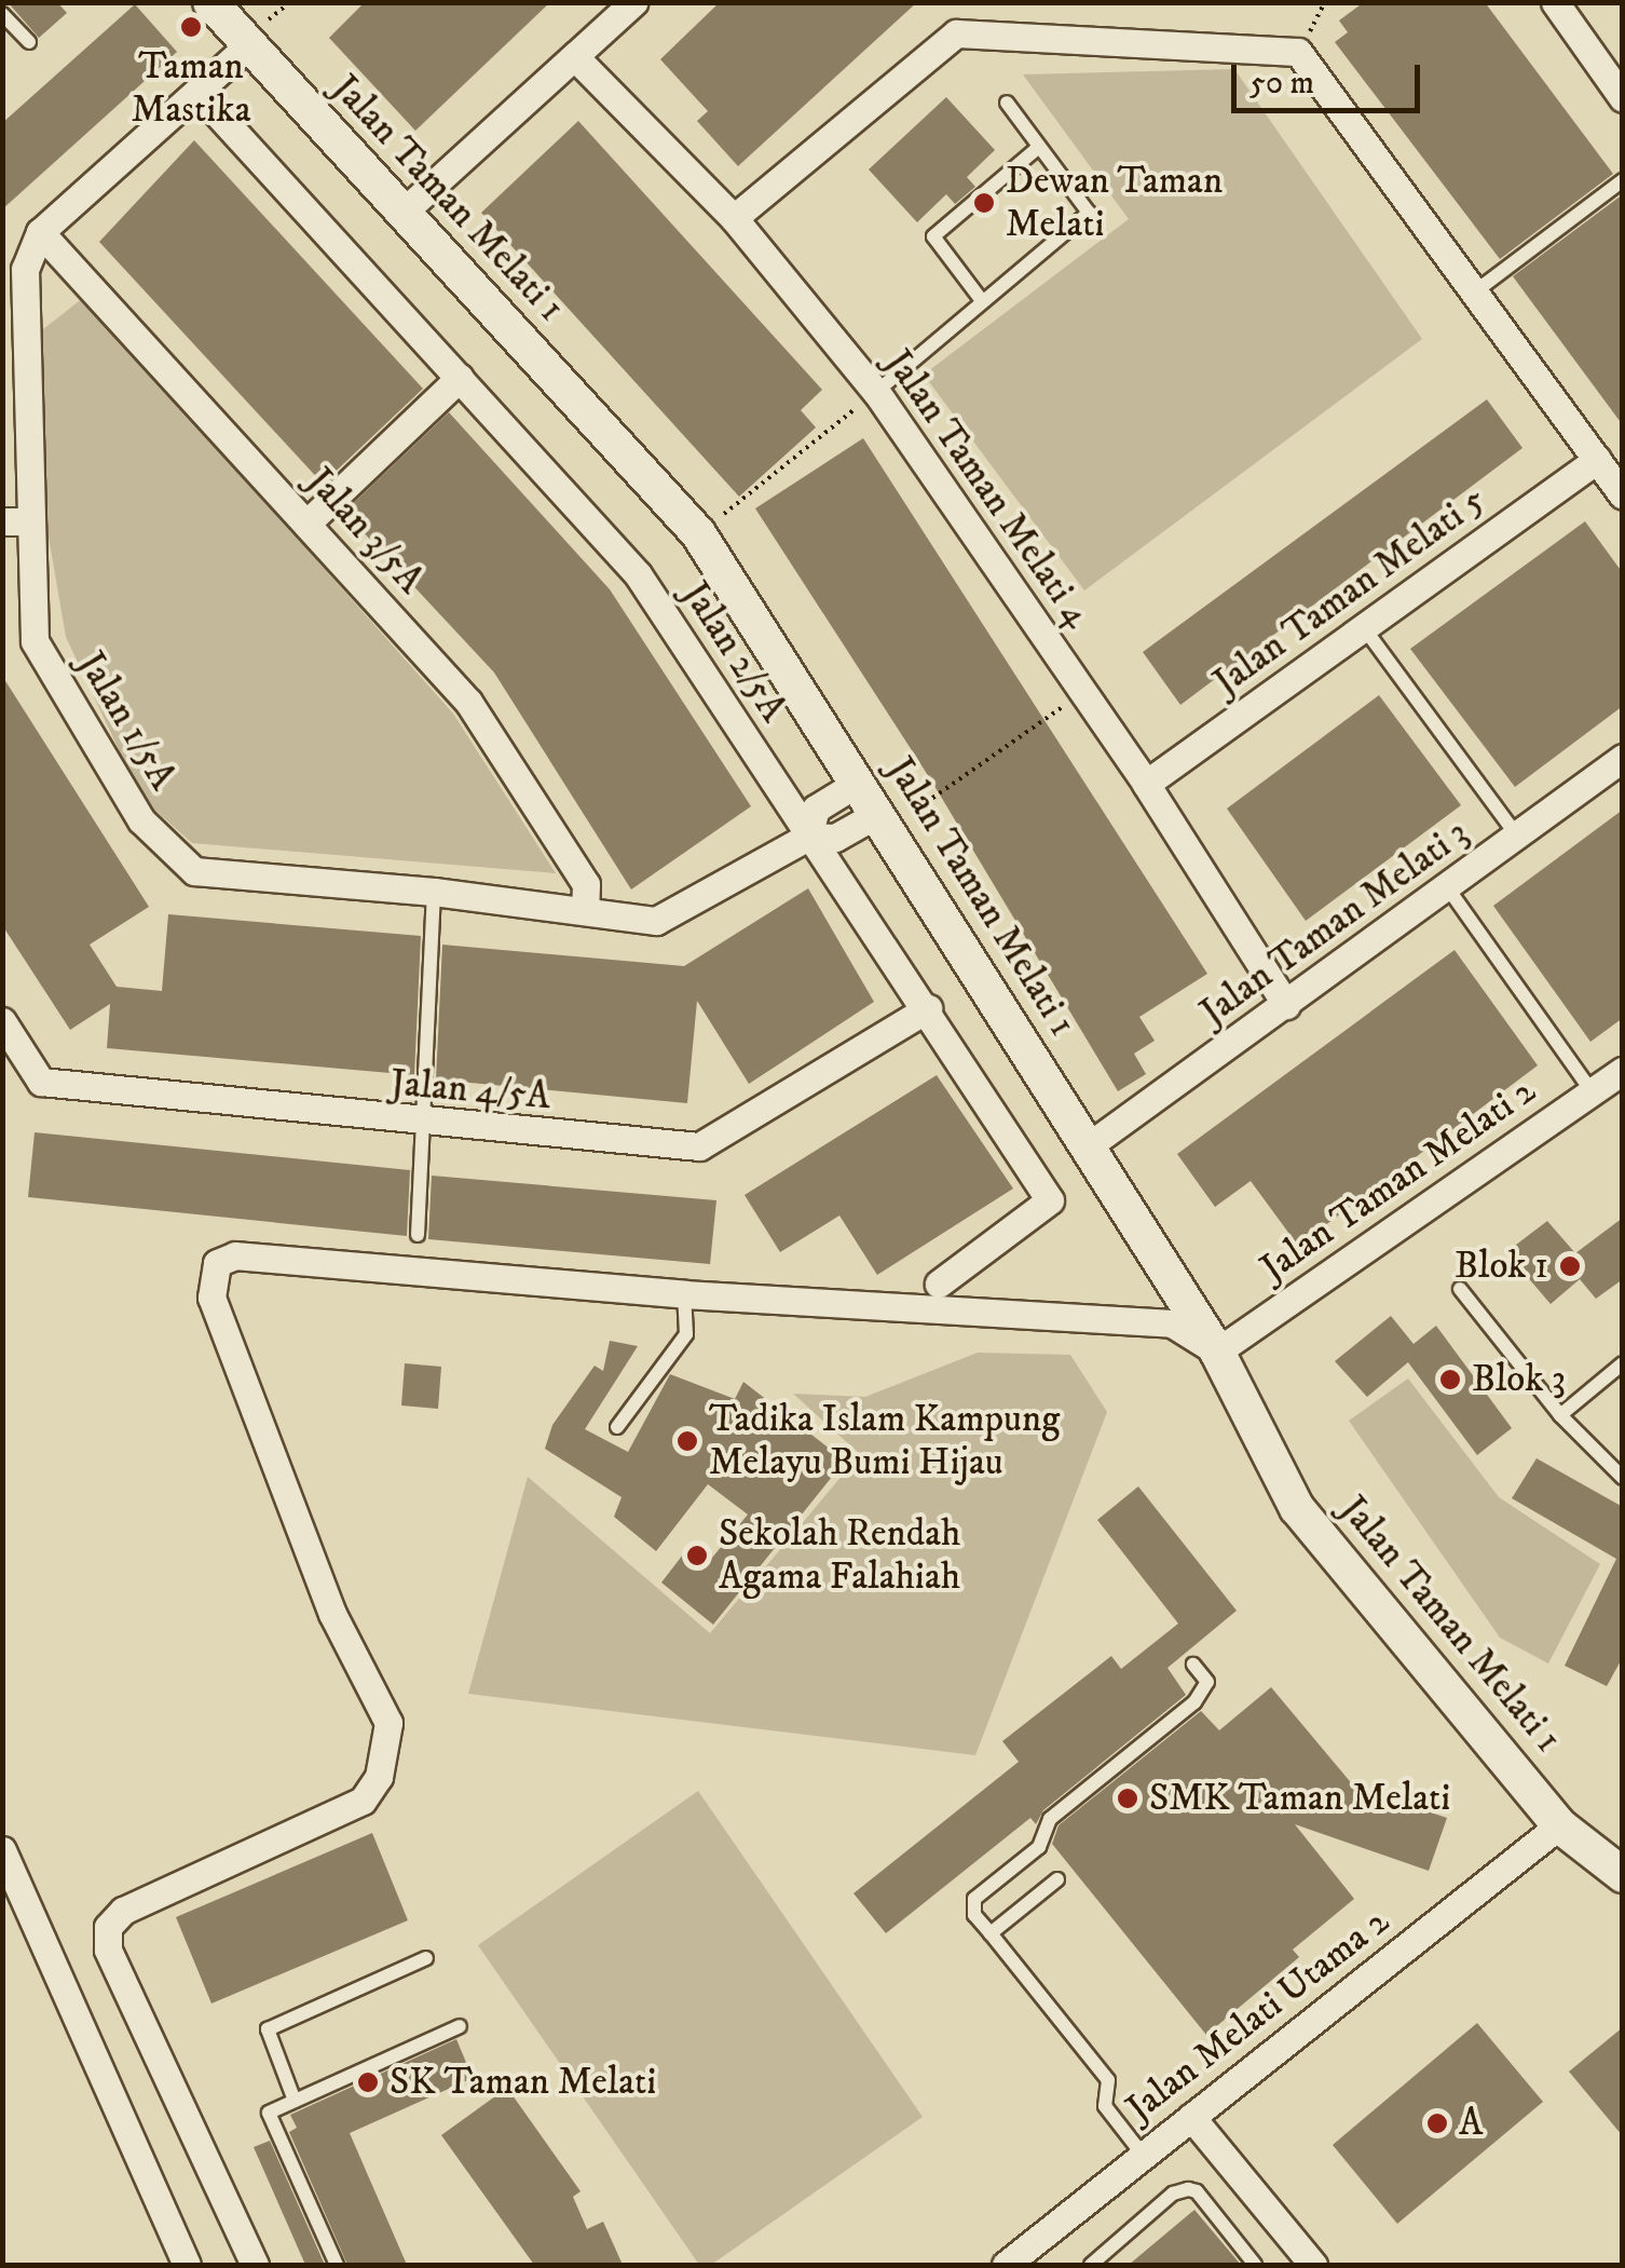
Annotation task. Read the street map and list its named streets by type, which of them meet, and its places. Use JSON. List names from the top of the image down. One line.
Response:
{"streets":{"street":["Jalan Taman Melati 1","Jalan Taman Melati 4","Jalan 3/5A","Jalan Taman Melati 5","Jalan 2/5A","Jalan 1/5A","Jalan Taman Melati 3","Jalan 4/5A","Jalan Taman Melati 2","Jalan Melati Utama 2"]},"crossings":[["Jalan Taman Melati 1","Jalan 1/5A"],["Jalan Taman Melati 1","Jalan Taman Melati 3"],["Jalan Taman Melati 1","Jalan Taman Melati 2"],["Jalan Taman Melati 1","Jalan Melati Utama 2"],["Jalan Taman Melati 4","Jalan Taman Melati 5"],["Jalan Taman Melati 4","Jalan Taman Melati 3"],["Jalan 3/5A","Jalan 1/5A"],["Jalan 2/5A","Jalan 1/5A"],["Jalan 2/5A","Jalan 4/5A"]],"places":["Taman Mastika","Dewan Taman Melati","Blok 1","Blok 3","Tadika Islam Kampung Melayu Bumi Hijau","Sekolah Rendah Agama Falahiah","SMK Taman Melati","SK Taman Melati","A"],"scale_bar":"50 m"}
